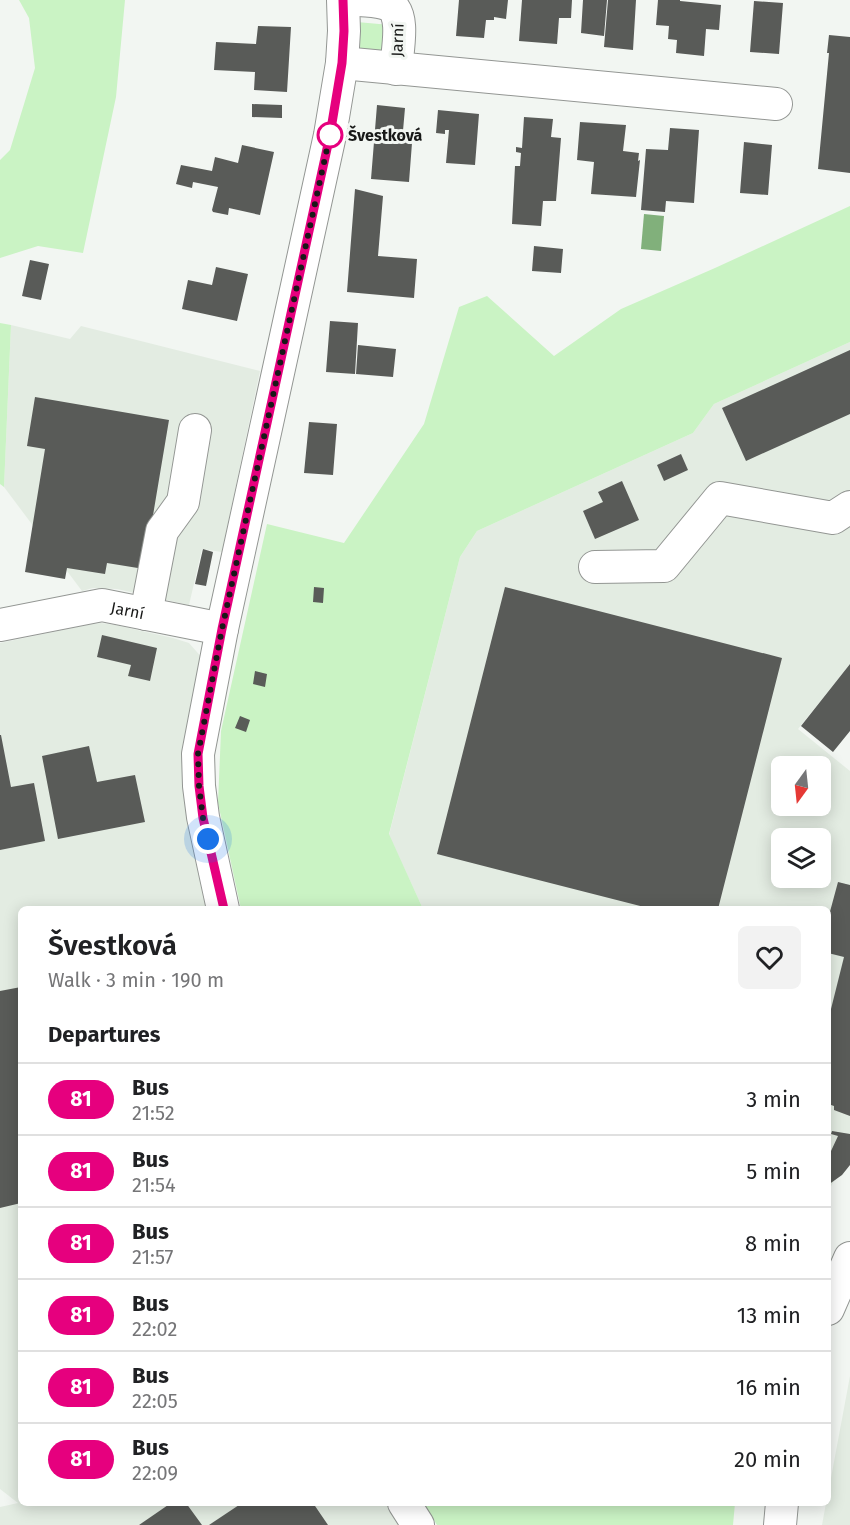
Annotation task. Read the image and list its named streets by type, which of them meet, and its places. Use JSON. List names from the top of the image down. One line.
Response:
{"streets":{"street":["Jarní"]},"places":["Švestková"],"lines":["bus line 81"],"north":"bottom","page":{"heading":[["Švestková","Walk · 3 min · 190 m"],"Departures"],"list":[{"mark":"81","name":"Bus","note":"21:52","value":"3 min"},{"mark":"81","name":"Bus","note":"21:54","value":"5 min"},{"mark":"81","name":"Bus","note":"21:57","value":"8 min"},{"mark":"81","name":"Bus","note":"22:02","value":"13 min"},{"mark":"81","name":"Bus","note":"22:05","value":"16 min"},{"mark":"81","name":"Bus","note":"22:09","value":"20 min"}]}}
